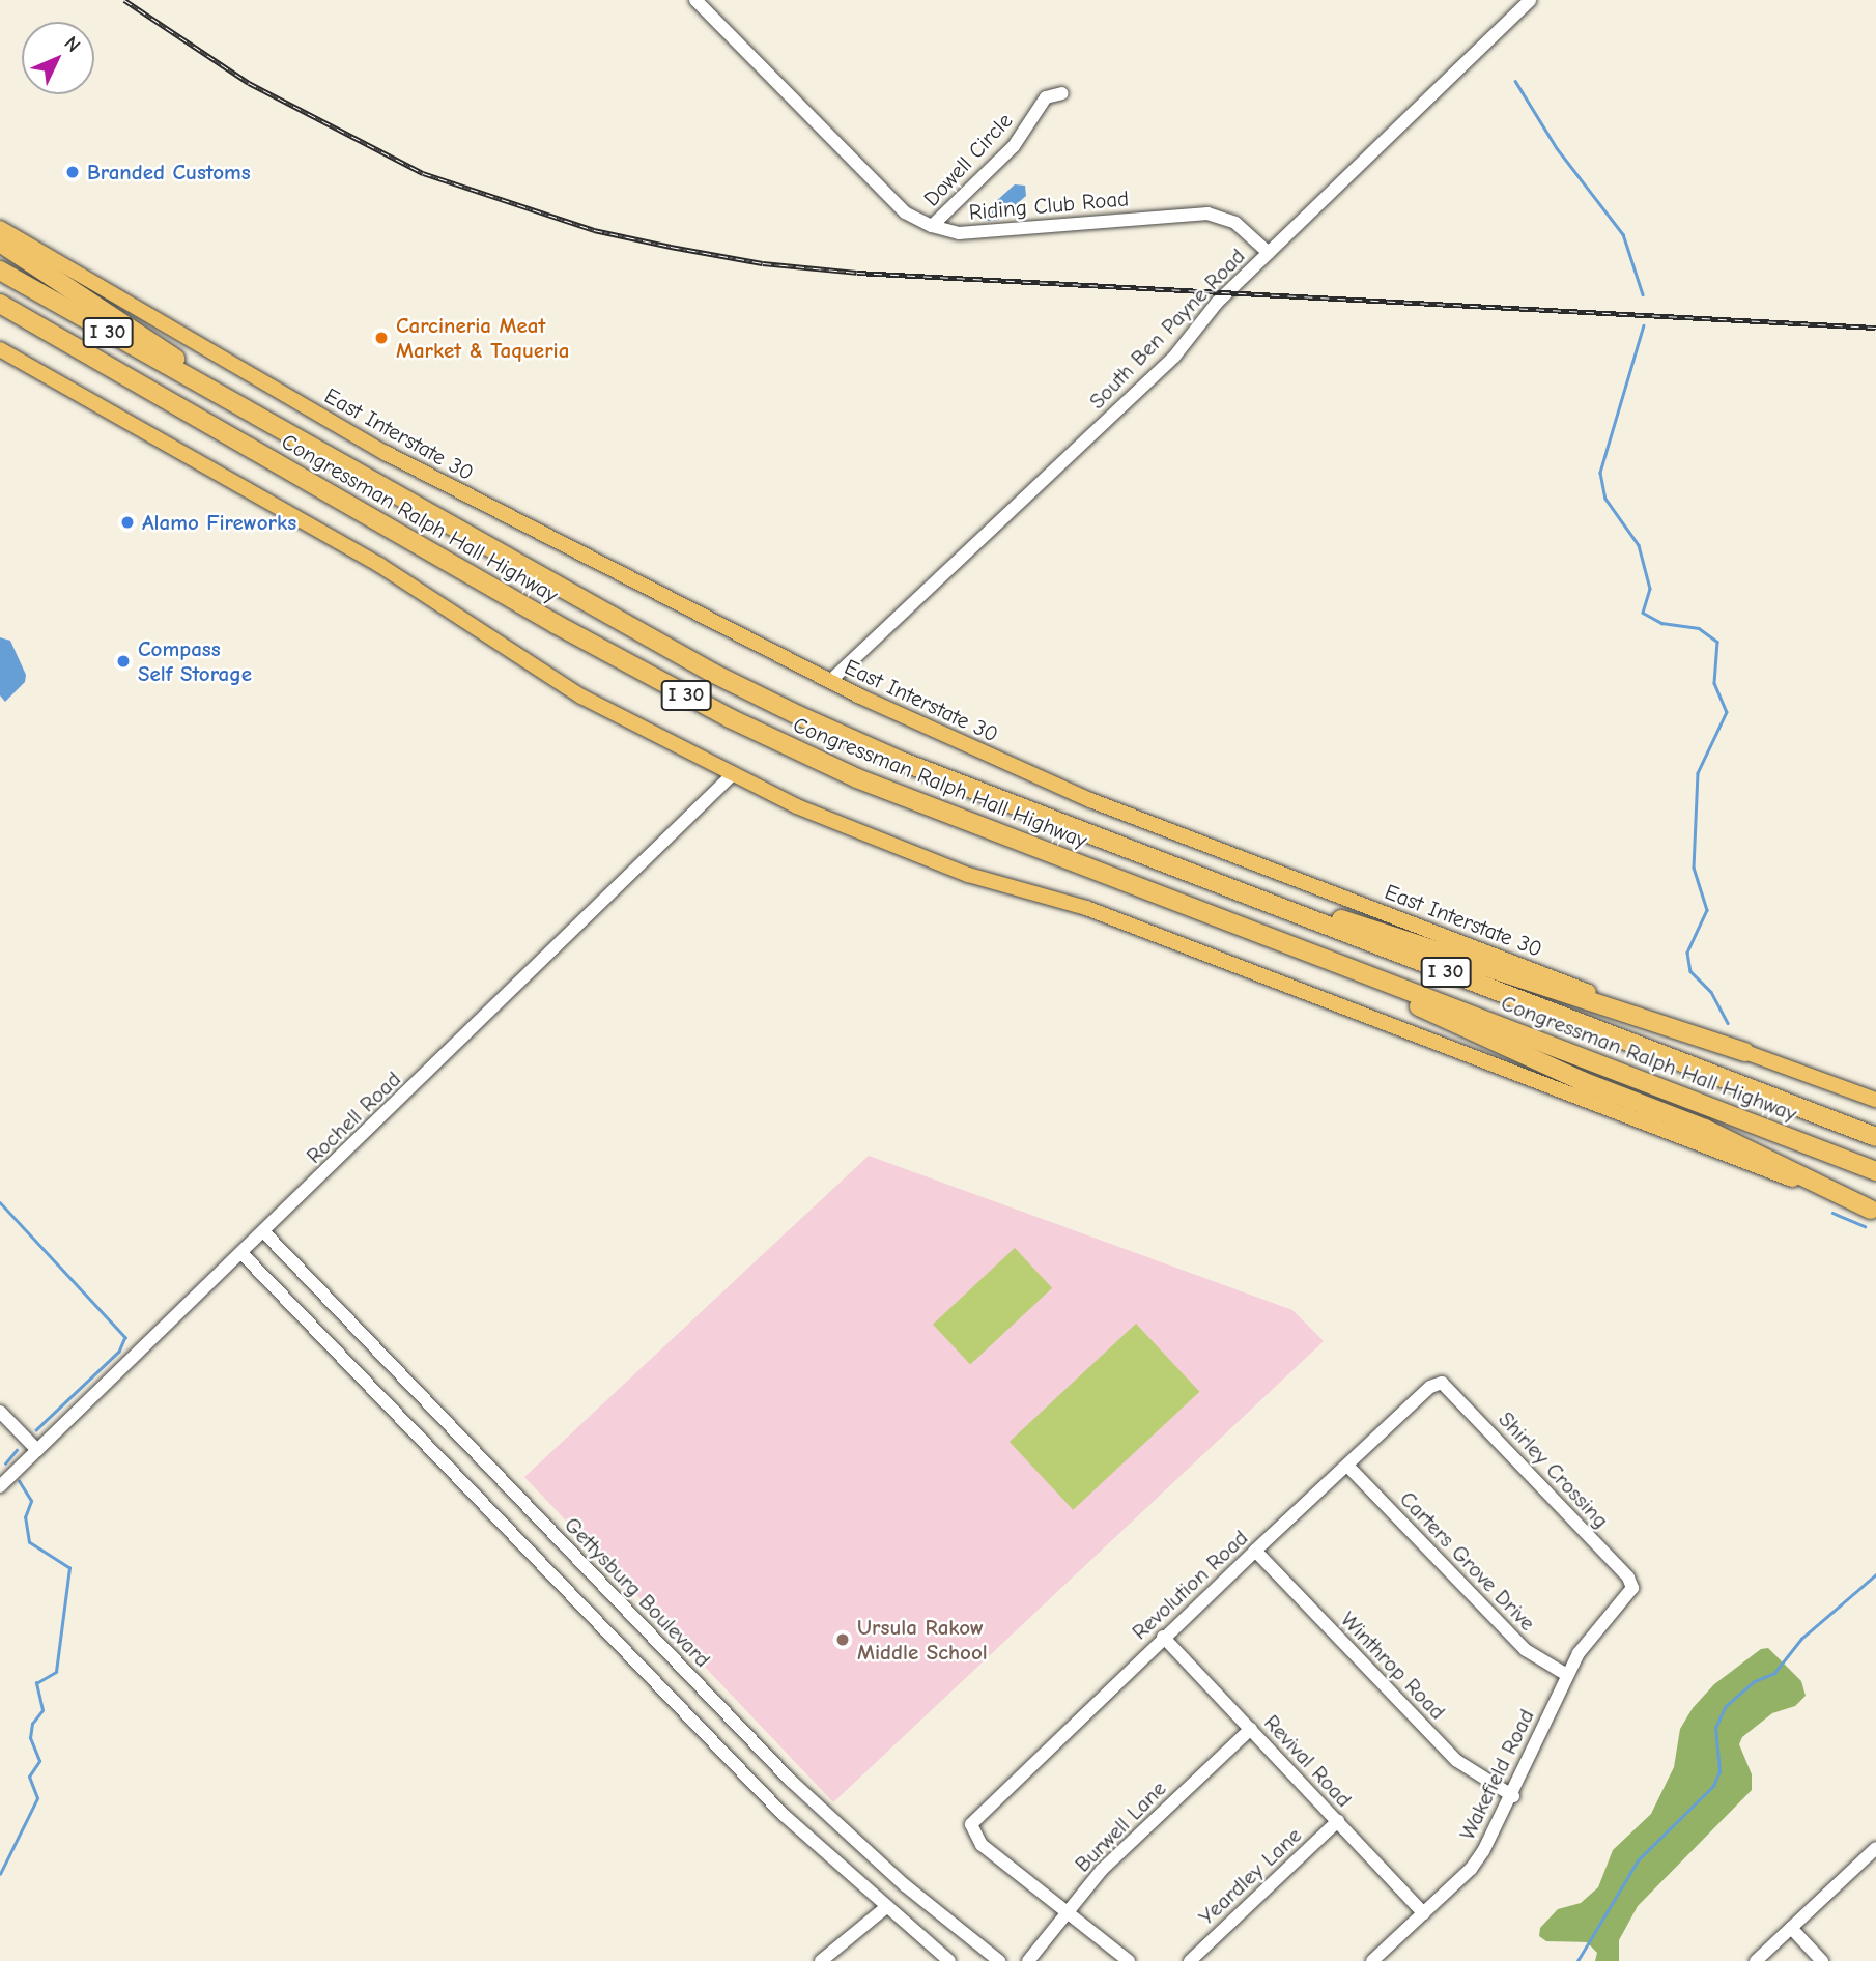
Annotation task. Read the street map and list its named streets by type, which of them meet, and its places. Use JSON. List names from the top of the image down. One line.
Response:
{"streets":{"highway":["I 30","Congressman Ralph Hall Highway"],"main road":["East Interstate 30"],"street":["Dowell Circle","Riding Club Road","South Ben Payne Road","Rochell Road","Shirley Crossing","Carters Grove Drive","Revolution Road","Gettysburg Boulevard","Winthrop Road","Revival Road","Wakefield Road","Burwell Lane","Yeardley Lane"]},"crossings":[["Dowell Circle","Riding Club Road"],["Riding Club Road","South Ben Payne Road"],["South Ben Payne Road","East Interstate 30"],["Rochell Road","Gettysburg Boulevard"],["Shirley Crossing","Revolution Road"],["Shirley Crossing","Wakefield Road"],["Carters Grove Drive","Revolution Road"],["Carters Grove Drive","Wakefield Road"],["Revolution Road","Winthrop Road"],["Revolution Road","Revival Road"],["Revolution Road","Burwell Lane"],["Winthrop Road","Wakefield Road"],["Revival Road","Wakefield Road"],["Revival Road","Burwell Lane"],["Revival Road","Yeardley Lane"]],"places":["Branded Customs","Carcineria Meat Market & Taqueria","Alamo Fireworks","Compass Self Storage","Ursula Rakow Middle School"],"north":"top right"}
